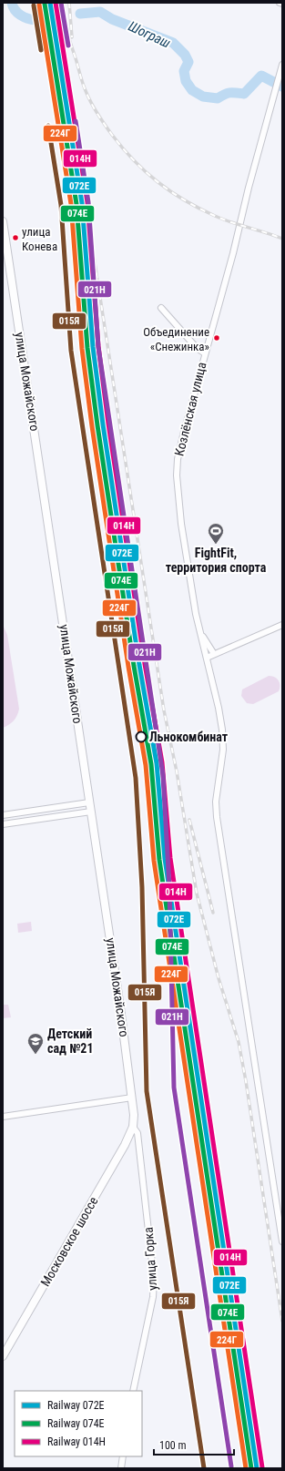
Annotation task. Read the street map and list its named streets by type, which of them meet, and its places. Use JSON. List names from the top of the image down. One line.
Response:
{"streets":{"main road":["улица Можайского","Московское шоссе"],"street":["Козлёнская улица","улица Горка"]},"crossings":[["улица Можайского","Московское шоссе"],["улица Можайского","улица Горка"],["Московское шоссе","улица Горка"]],"water":["Шограш"],"places":{"other":["улица Конева","Объединение «Снежинка»","Льнокомбинат"],"sports":["FightFit, территория спорта"],"school or university":["Детский сад №21"]},"lines":["rail line 072Е","rail line 014Н","transit line 021Н","rail line 074Е","transit line 224Г","transit line 015Я"],"legend":["Railway 072Е","Railway 074Е","Railway 014Н"],"scale_bar":"100 m"}
